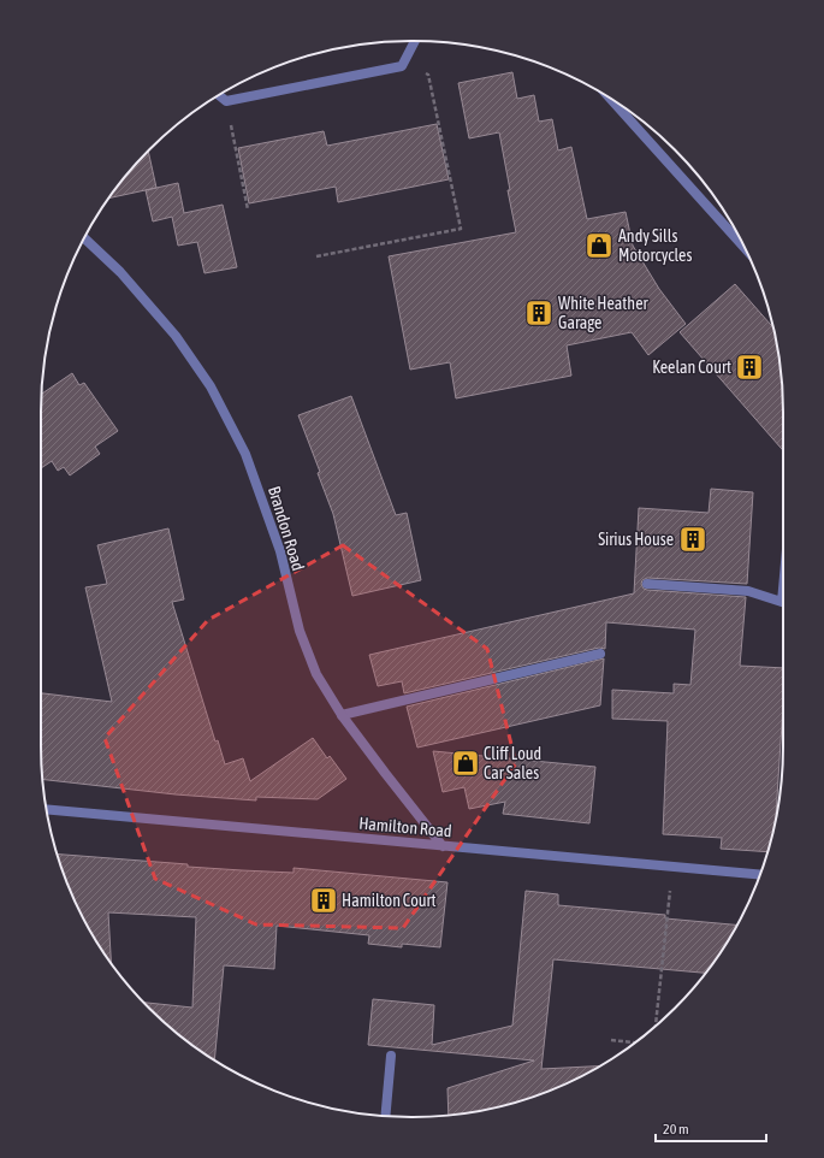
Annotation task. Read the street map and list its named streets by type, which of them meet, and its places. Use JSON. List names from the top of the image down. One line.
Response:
{"streets":{"street":["Brandon Road","Hamilton Road"]},"crossings":[["Brandon Road","Hamilton Road"]],"places":{"shop":["Andy Sills Motorcycles","Cliff Loud Car Sales"],"building":["White Heather Garage","Keelan Court","Sirius House","Hamilton Court"]},"scale_bar":"20 m"}
